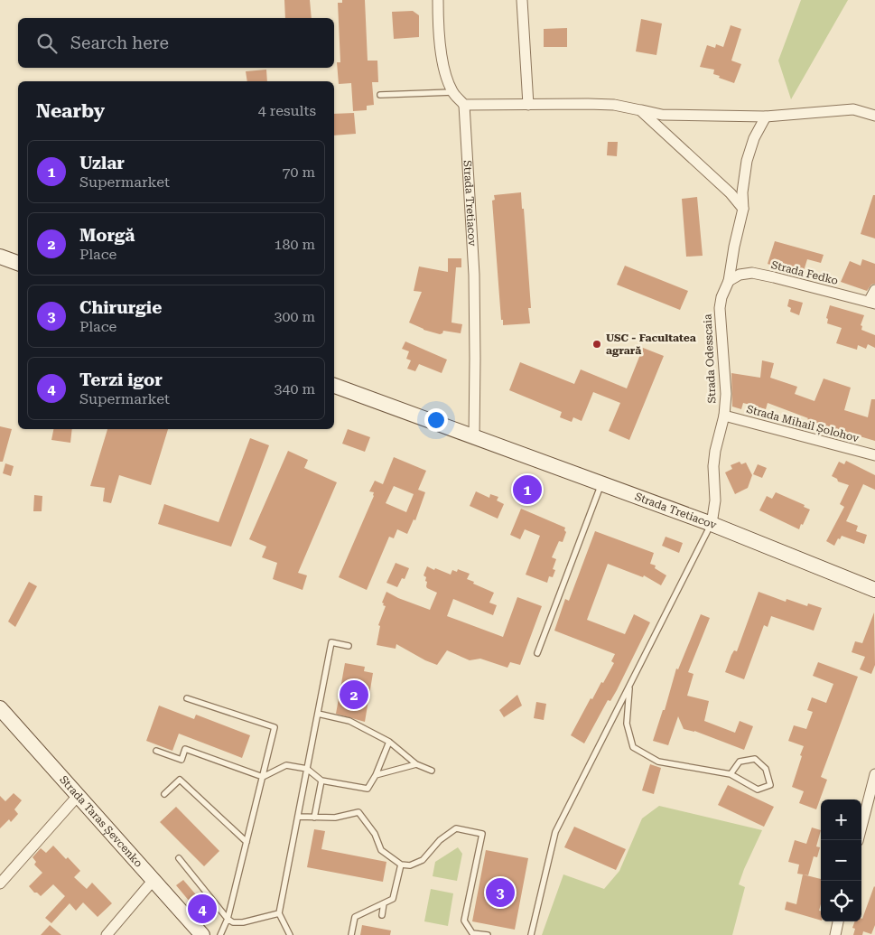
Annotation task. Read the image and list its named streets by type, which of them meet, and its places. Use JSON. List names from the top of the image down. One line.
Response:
{"streets":{"street":["Strada Tretiacov","Strada Fedko","Strada Odesscaia","Strada Mihail Șolohov","Strada Taras Șevcenko"]},"crossings":[["Strada Tretiacov","Strada Odesscaia"],["Strada Fedko","Strada Odesscaia"],["Strada Odesscaia","Strada Mihail Șolohov"]],"places":["USC - Facultatea agrară"],"page":{"search":"Search here","heading":["Nearby","4 results"],"list":[{"mark":"1","name":"Uzlar","note":"Supermarket","value":"70 m"},{"mark":"2","name":"Morgă","note":"Place","value":"180 m"},{"mark":"3","name":"Chirurgie","note":"Place","value":"300 m"},{"mark":"4","name":"Terzi igor","note":"Supermarket","value":"340 m"}],"pins":["1","2","3","4"],"map_buttons":["+","−"]}}
